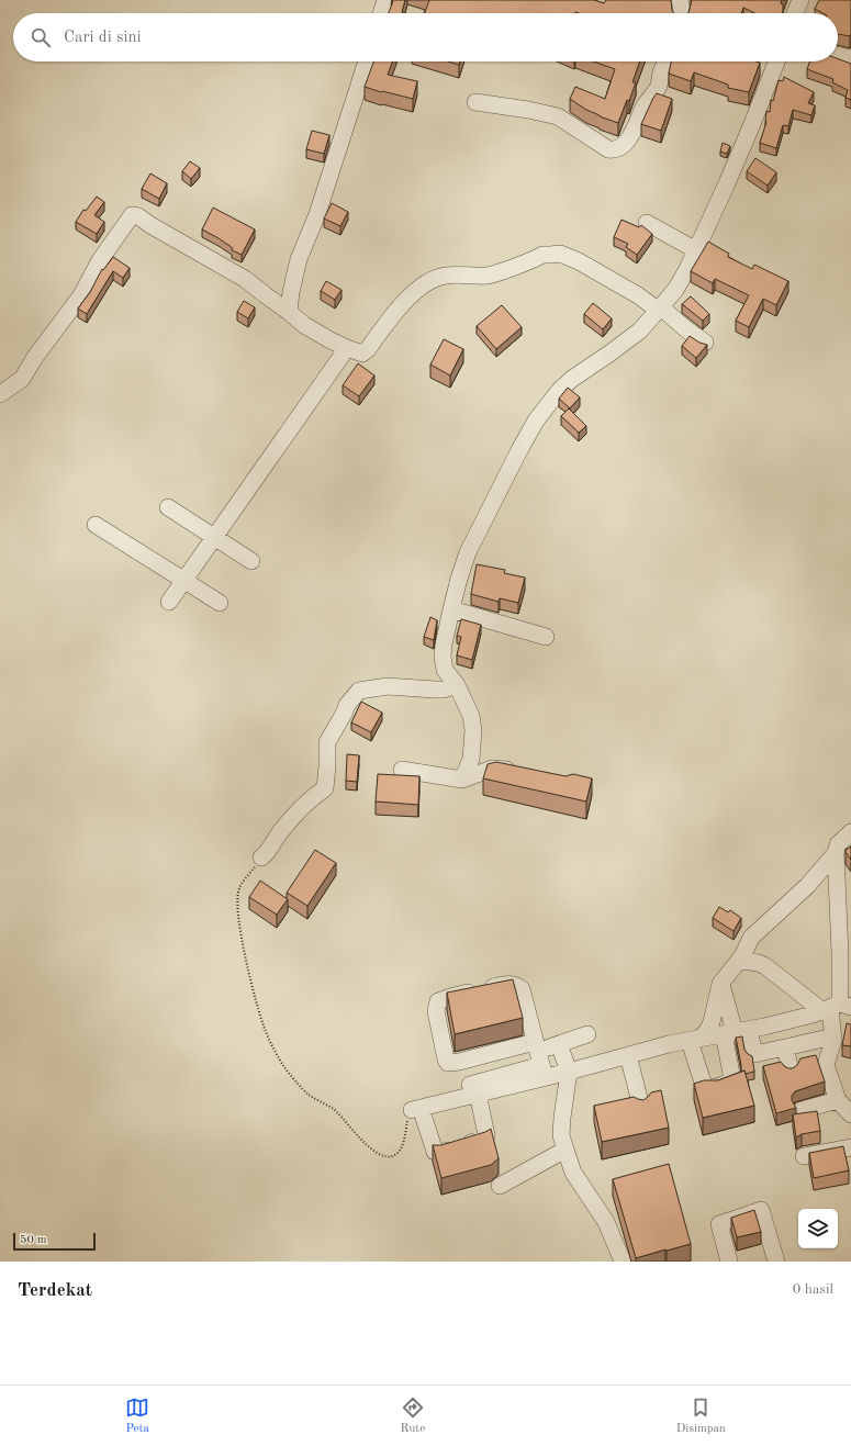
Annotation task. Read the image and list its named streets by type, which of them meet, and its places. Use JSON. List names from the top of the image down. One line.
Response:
{"scale_bar":"50 m","page":{"search":"Cari di sini","scale":"50 m","heading":["Terdekat","0 hasil"],"nav":["Peta","Rute","Disimpan"]}}
